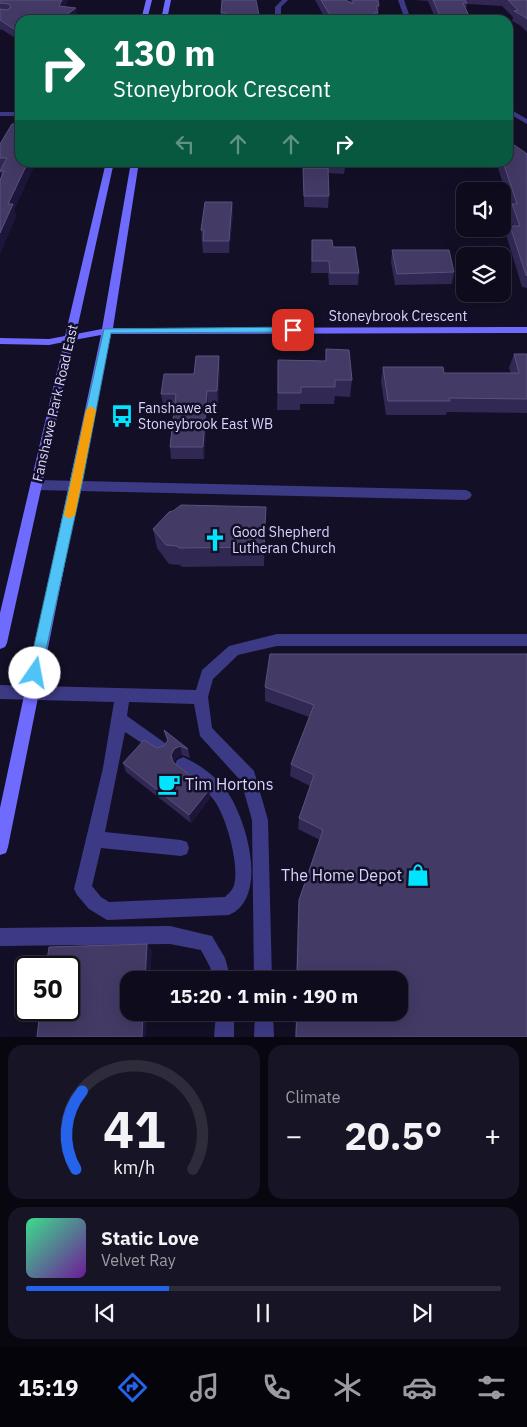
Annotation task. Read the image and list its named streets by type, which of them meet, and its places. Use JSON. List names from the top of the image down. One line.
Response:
{"streets":{"main road":["Stoneybrook Crescent","Fanshawe Park Road East"]},"crossings":[["Stoneybrook Crescent","Fanshawe Park Road East"]],"places":{"bus stop":["Fanshawe at Stoneybrook East WB"],"church":["Good Shepherd Lutheran Church"],"cafe":["Tim Hortons"],"shop":["The Home Depot"]},"page":{"turn":["130 m","Stoneybrook Crescent"],"limit":"50","trip":"15:20 · 1 min · 190 m","tile":"Climate","heat":["−","20.5°","+"],"song":["Static Love","Velvet Ray"],"tabs":"15:19","gauge":["41","km/h"]}}
